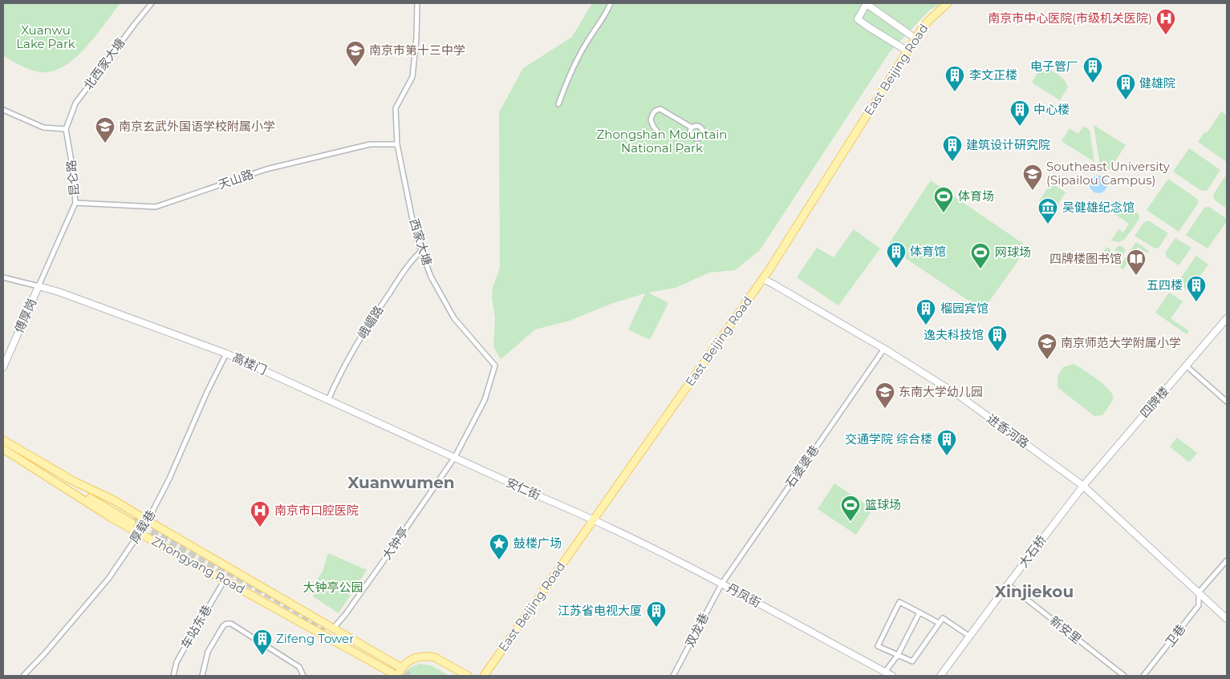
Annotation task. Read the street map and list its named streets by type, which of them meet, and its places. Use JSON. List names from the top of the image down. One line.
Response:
{"streets":{"main road":["East Beijing Road","Zhongyang Road"],"street":["北西家大塘","昆仑路","天山路","西家大塘","傅厚岗","峨嵋路","高楼门","四牌楼","进香河路","石婆婆巷","安仁街","厚载巷","大钟亭","大石桥","丹凤街","车站东巷","双龙巷","新安里","卫巷"]},"crossings":[["北西家大塘","昆仑路"],["East Beijing Road","进香河路"],["East Beijing Road","安仁街"],["East Beijing Road","丹凤街"],["昆仑路","天山路"],["昆仑路","傅厚岗"],["昆仑路","高楼门"],["天山路","西家大塘"],["西家大塘","峨嵋路"],["西家大塘","高楼门"],["西家大塘","安仁街"],["西家大塘","大钟亭"],["傅厚岗","高楼门"],["峨嵋路","高楼门"],["高楼门","安仁街"],["高楼门","厚载巷"],["高楼门","大钟亭"],["四牌楼","进香河路"],["四牌楼","大石桥"],["进香河路","石婆婆巷"],["进香河路","大石桥"],["进香河路","卫巷"],["石婆婆巷","丹凤街"],["石婆婆巷","双龙巷"],["安仁街","大钟亭"],["安仁街","丹凤街"],["厚载巷","Zhongyang Road"],["大钟亭","Zhongyang Road"],["大石桥","新安里"],["Zhongyang Road","车站东巷"],["丹凤街","双龙巷"]],"districts":["Xuanwumen","Xinjiekou"],"parks":["Xuanwu Lake Park","Zhongshan Mountain National Park","大钟亭公园"],"places":{"hospital":["南京市中心医院(市级机关医院)","南京市口腔医院"],"school or university":["南京市第十三中学","南京玄武外国语学校附属小学","Southeast University (Sipailou Campus)","南京师范大学附属小学","东南大学幼儿园"],"building":["电子管厂","李文正楼","健雄院","中心楼","建筑设计研究院","体育馆","五四楼","榴园宾馆","逸夫科技馆","交通学院 综合楼","江苏省电视大厦","Zifeng Tower"],"sports":["体育场","网球场","篮球场"],"museum":["吴健雄纪念馆"],"library":["四牌楼图书馆"],"place":["鼓楼广场"]}}
